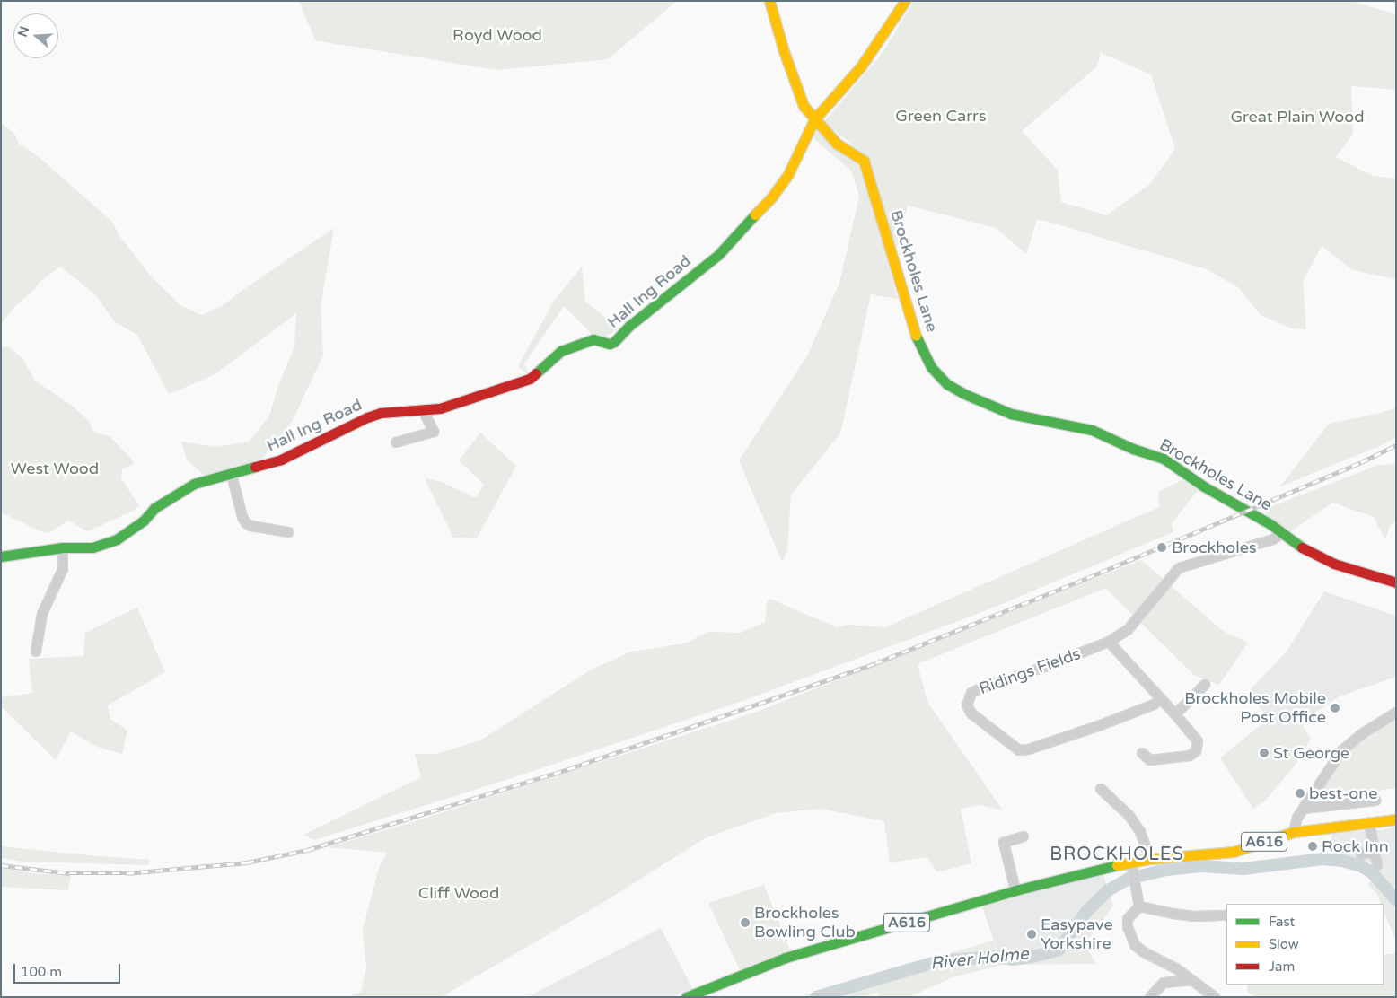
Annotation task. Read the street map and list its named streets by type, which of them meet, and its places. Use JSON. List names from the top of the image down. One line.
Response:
{"streets":{"street":["Brockholes Lane","Hall Ing Road","Ridings Fields","A616"]},"crossings":[["Brockholes Lane","Hall Ing Road"],["Brockholes Lane","Ridings Fields"]],"districts":["BROCKHOLES"],"water":["River Holme"],"parks":["Royd Wood","Green Carrs","Great Plain Wood","West Wood","Cliff Wood"],"places":["Brockholes","Brockholes Mobile Post Office","St George","best-one","Rock Inn","Brockholes Bowling Club","Easypave Yorkshire"],"legend":["Fast","Slow","Jam"],"scale_bar":"100 m","north":"left"}
